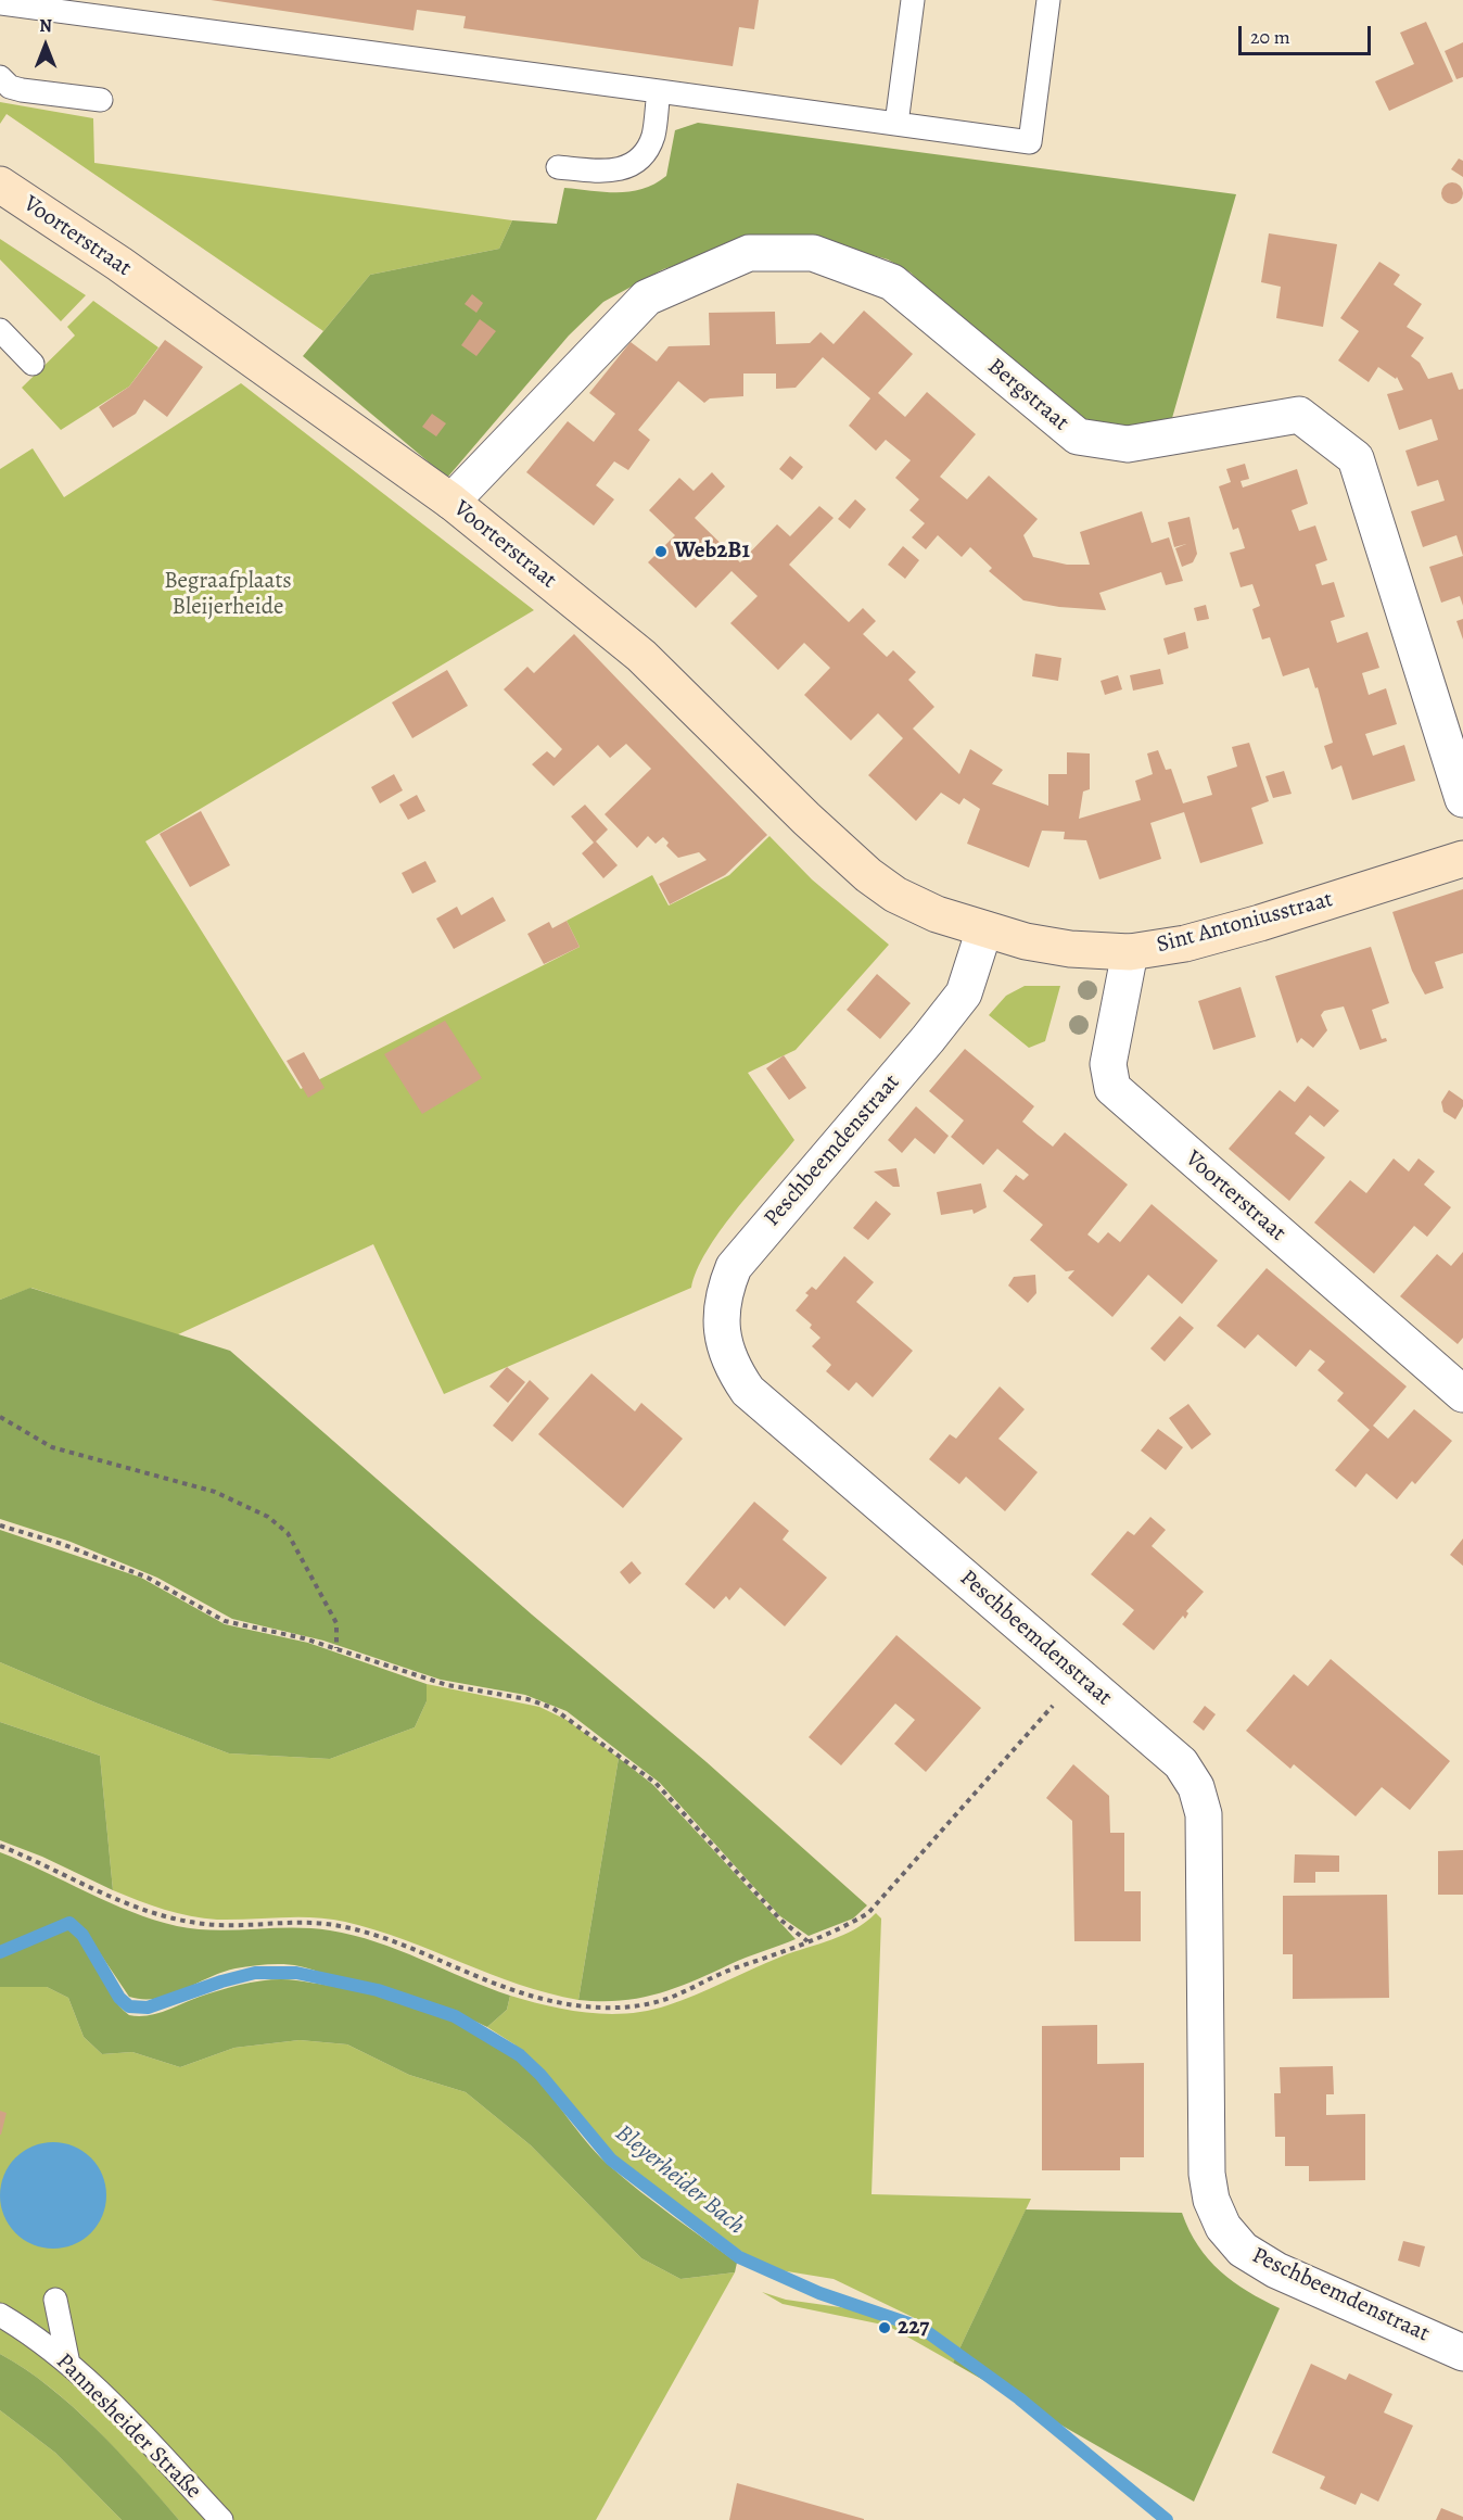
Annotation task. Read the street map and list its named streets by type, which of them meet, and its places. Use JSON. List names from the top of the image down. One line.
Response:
{"streets":{"street":["Voorterstraat","Bergstraat","Sint Antoniusstraat","Peschbeemdenstraat"],"lane":["Pannesheider Straße"]},"crossings":[["Voorterstraat","Bergstraat"],["Voorterstraat","Sint Antoniusstraat"],["Voorterstraat","Peschbeemdenstraat"],["Sint Antoniusstraat","Peschbeemdenstraat"]],"water":["Bleyerheider Bach"],"parks":["Begraafplaats Bleijerheide"],"places":["Web2B1","227"],"scale_bar":"20 m","north":"top"}
